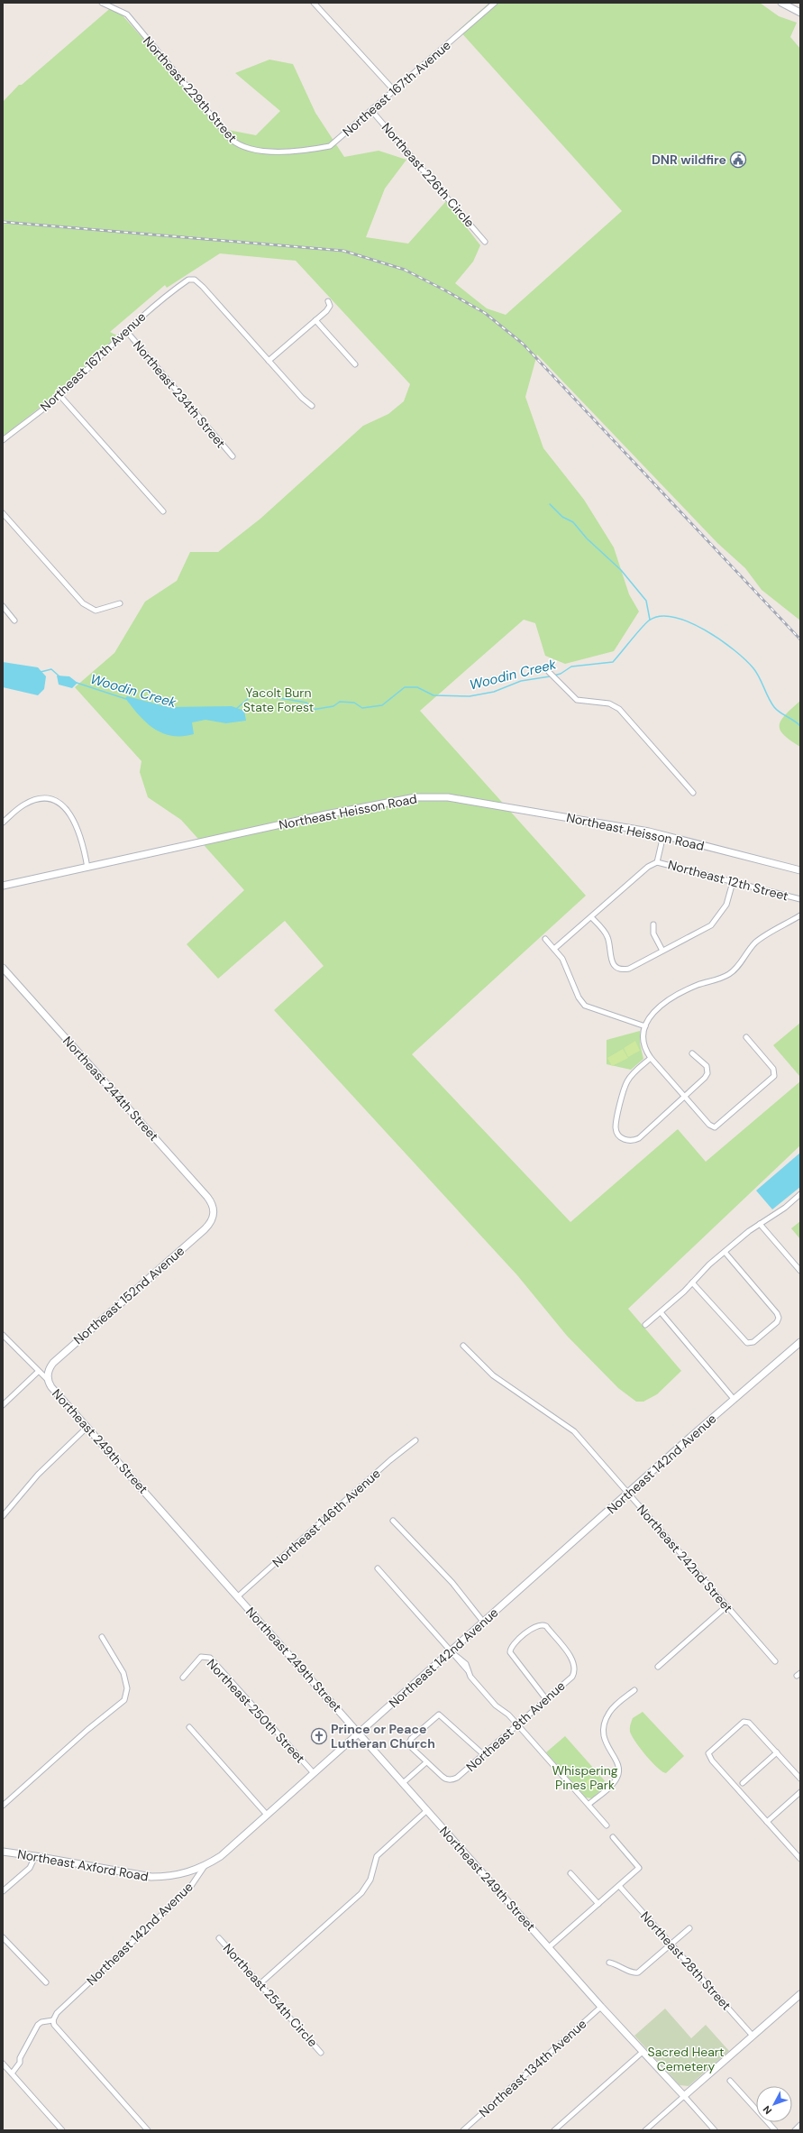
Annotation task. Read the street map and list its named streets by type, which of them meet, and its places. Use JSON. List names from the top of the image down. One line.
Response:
{"streets":{"street":["Northeast 167th Avenue","Northeast 229th Street","Northeast 226th Circle","Northeast 234th Street","Northeast Heisson Road","Northeast 12th Street","Northeast 244th Street","Northeast 152nd Avenue","Northeast 249th Street","Northeast 142nd Avenue","Northeast 146th Avenue","Northeast 242nd Street","Northeast 250th Street","Northeast 8th Avenue","Northeast Axford Road","Northeast 28th Street","Northeast 254th Circle","Northeast 134th Avenue"]},"crossings":[["Northeast 167th Avenue","Northeast 229th Street"],["Northeast 167th Avenue","Northeast 226th Circle"],["Northeast 167th Avenue","Northeast 234th Street"],["Northeast 244th Street","Northeast 152nd Avenue"],["Northeast 152nd Avenue","Northeast 249th Street"],["Northeast 249th Street","Northeast 142nd Avenue"],["Northeast 249th Street","Northeast 146th Avenue"],["Northeast 249th Street","Northeast 134th Avenue"],["Northeast 142nd Avenue","Northeast 242nd Street"],["Northeast 142nd Avenue","Northeast 250th Street"],["Northeast 142nd Avenue","Northeast Axford Road"]],"water":["Woodin Creek"],"parks":["Yacolt Burn State Forest","Whispering Pines Park","Sacred Heart Cemetery"],"places":{"public building":["DNR wildfire"],"church":["Prince or Peace Lutheran Church"]},"north":"bottom left"}
